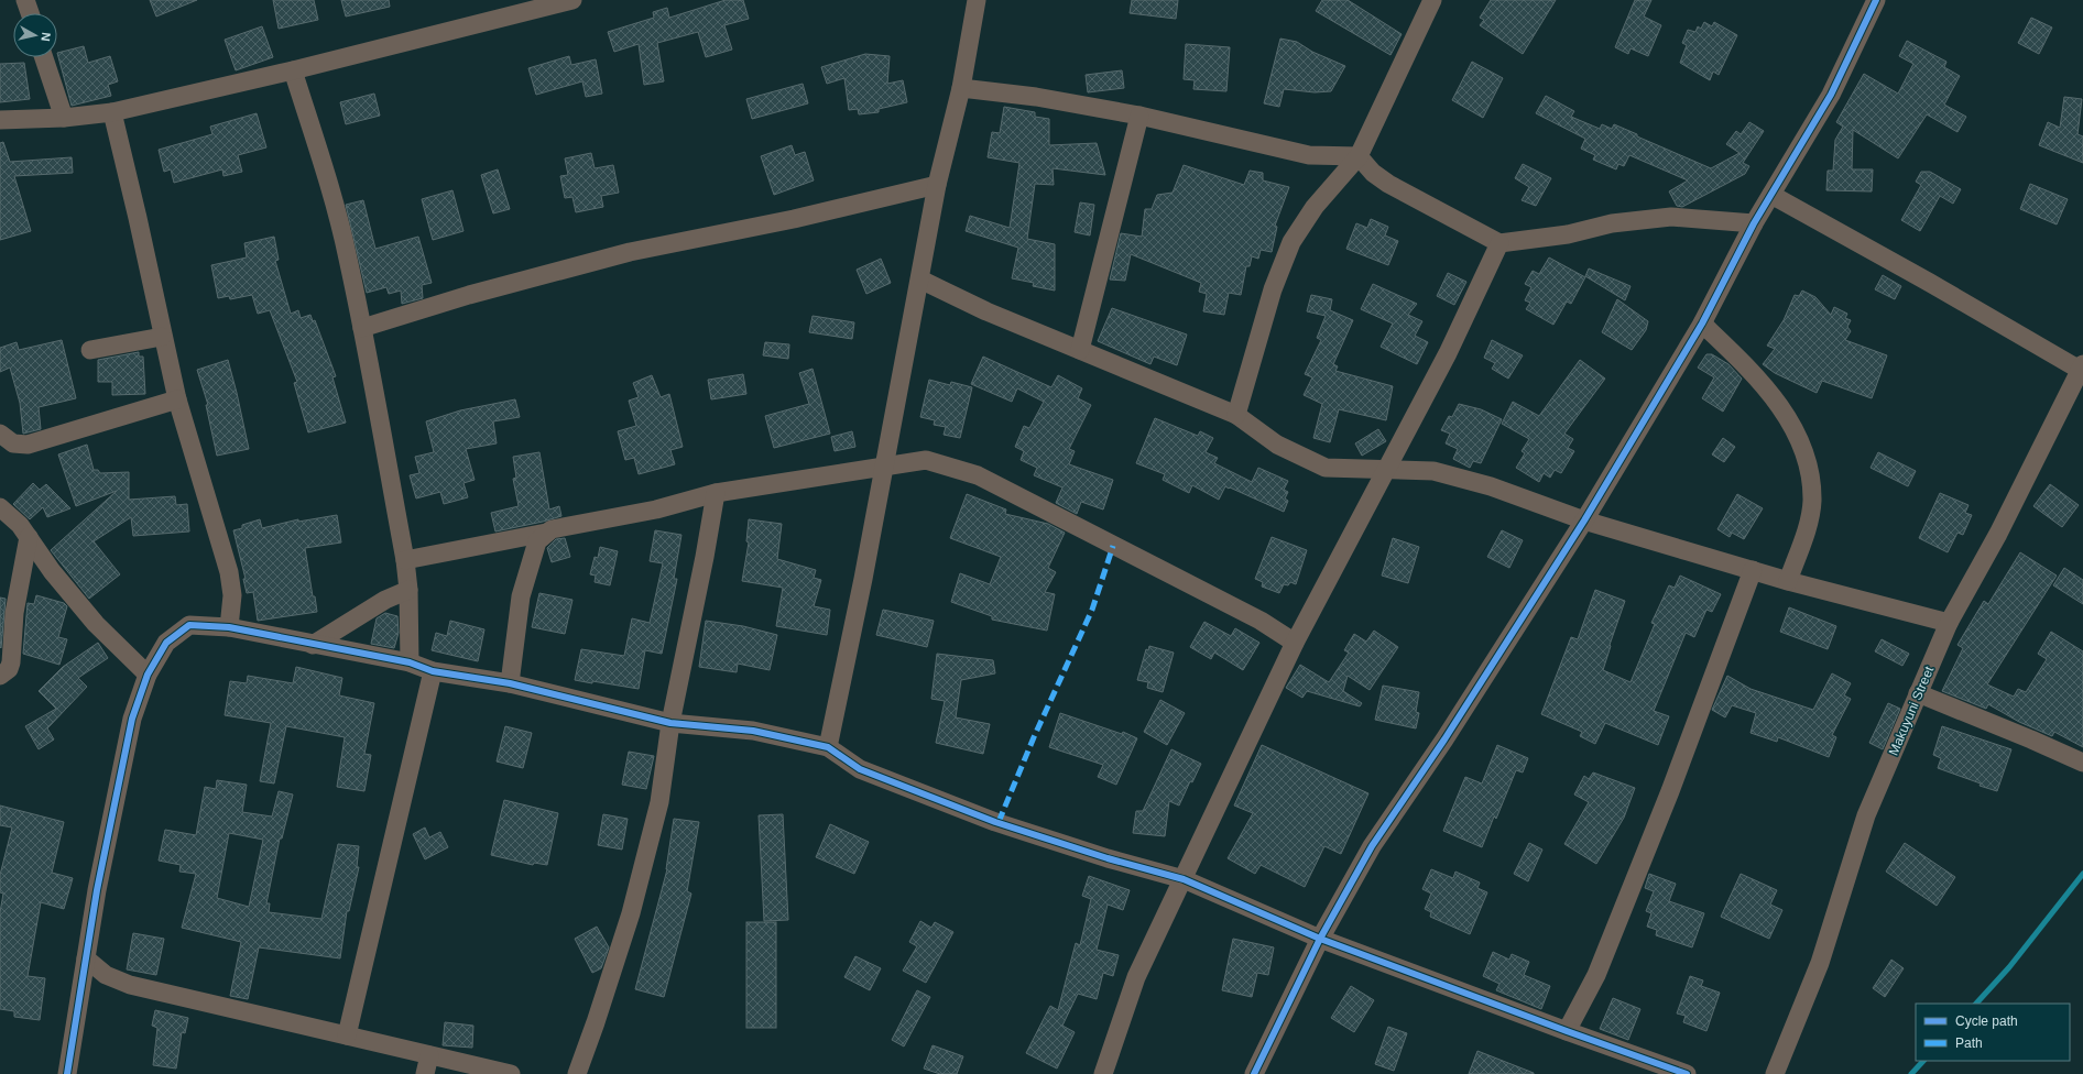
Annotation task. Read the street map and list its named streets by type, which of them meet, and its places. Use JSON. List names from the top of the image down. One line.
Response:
{"streets":{"street":["Makuyuni Street"]},"legend":["Cycle path","Path"],"north":"right"}
